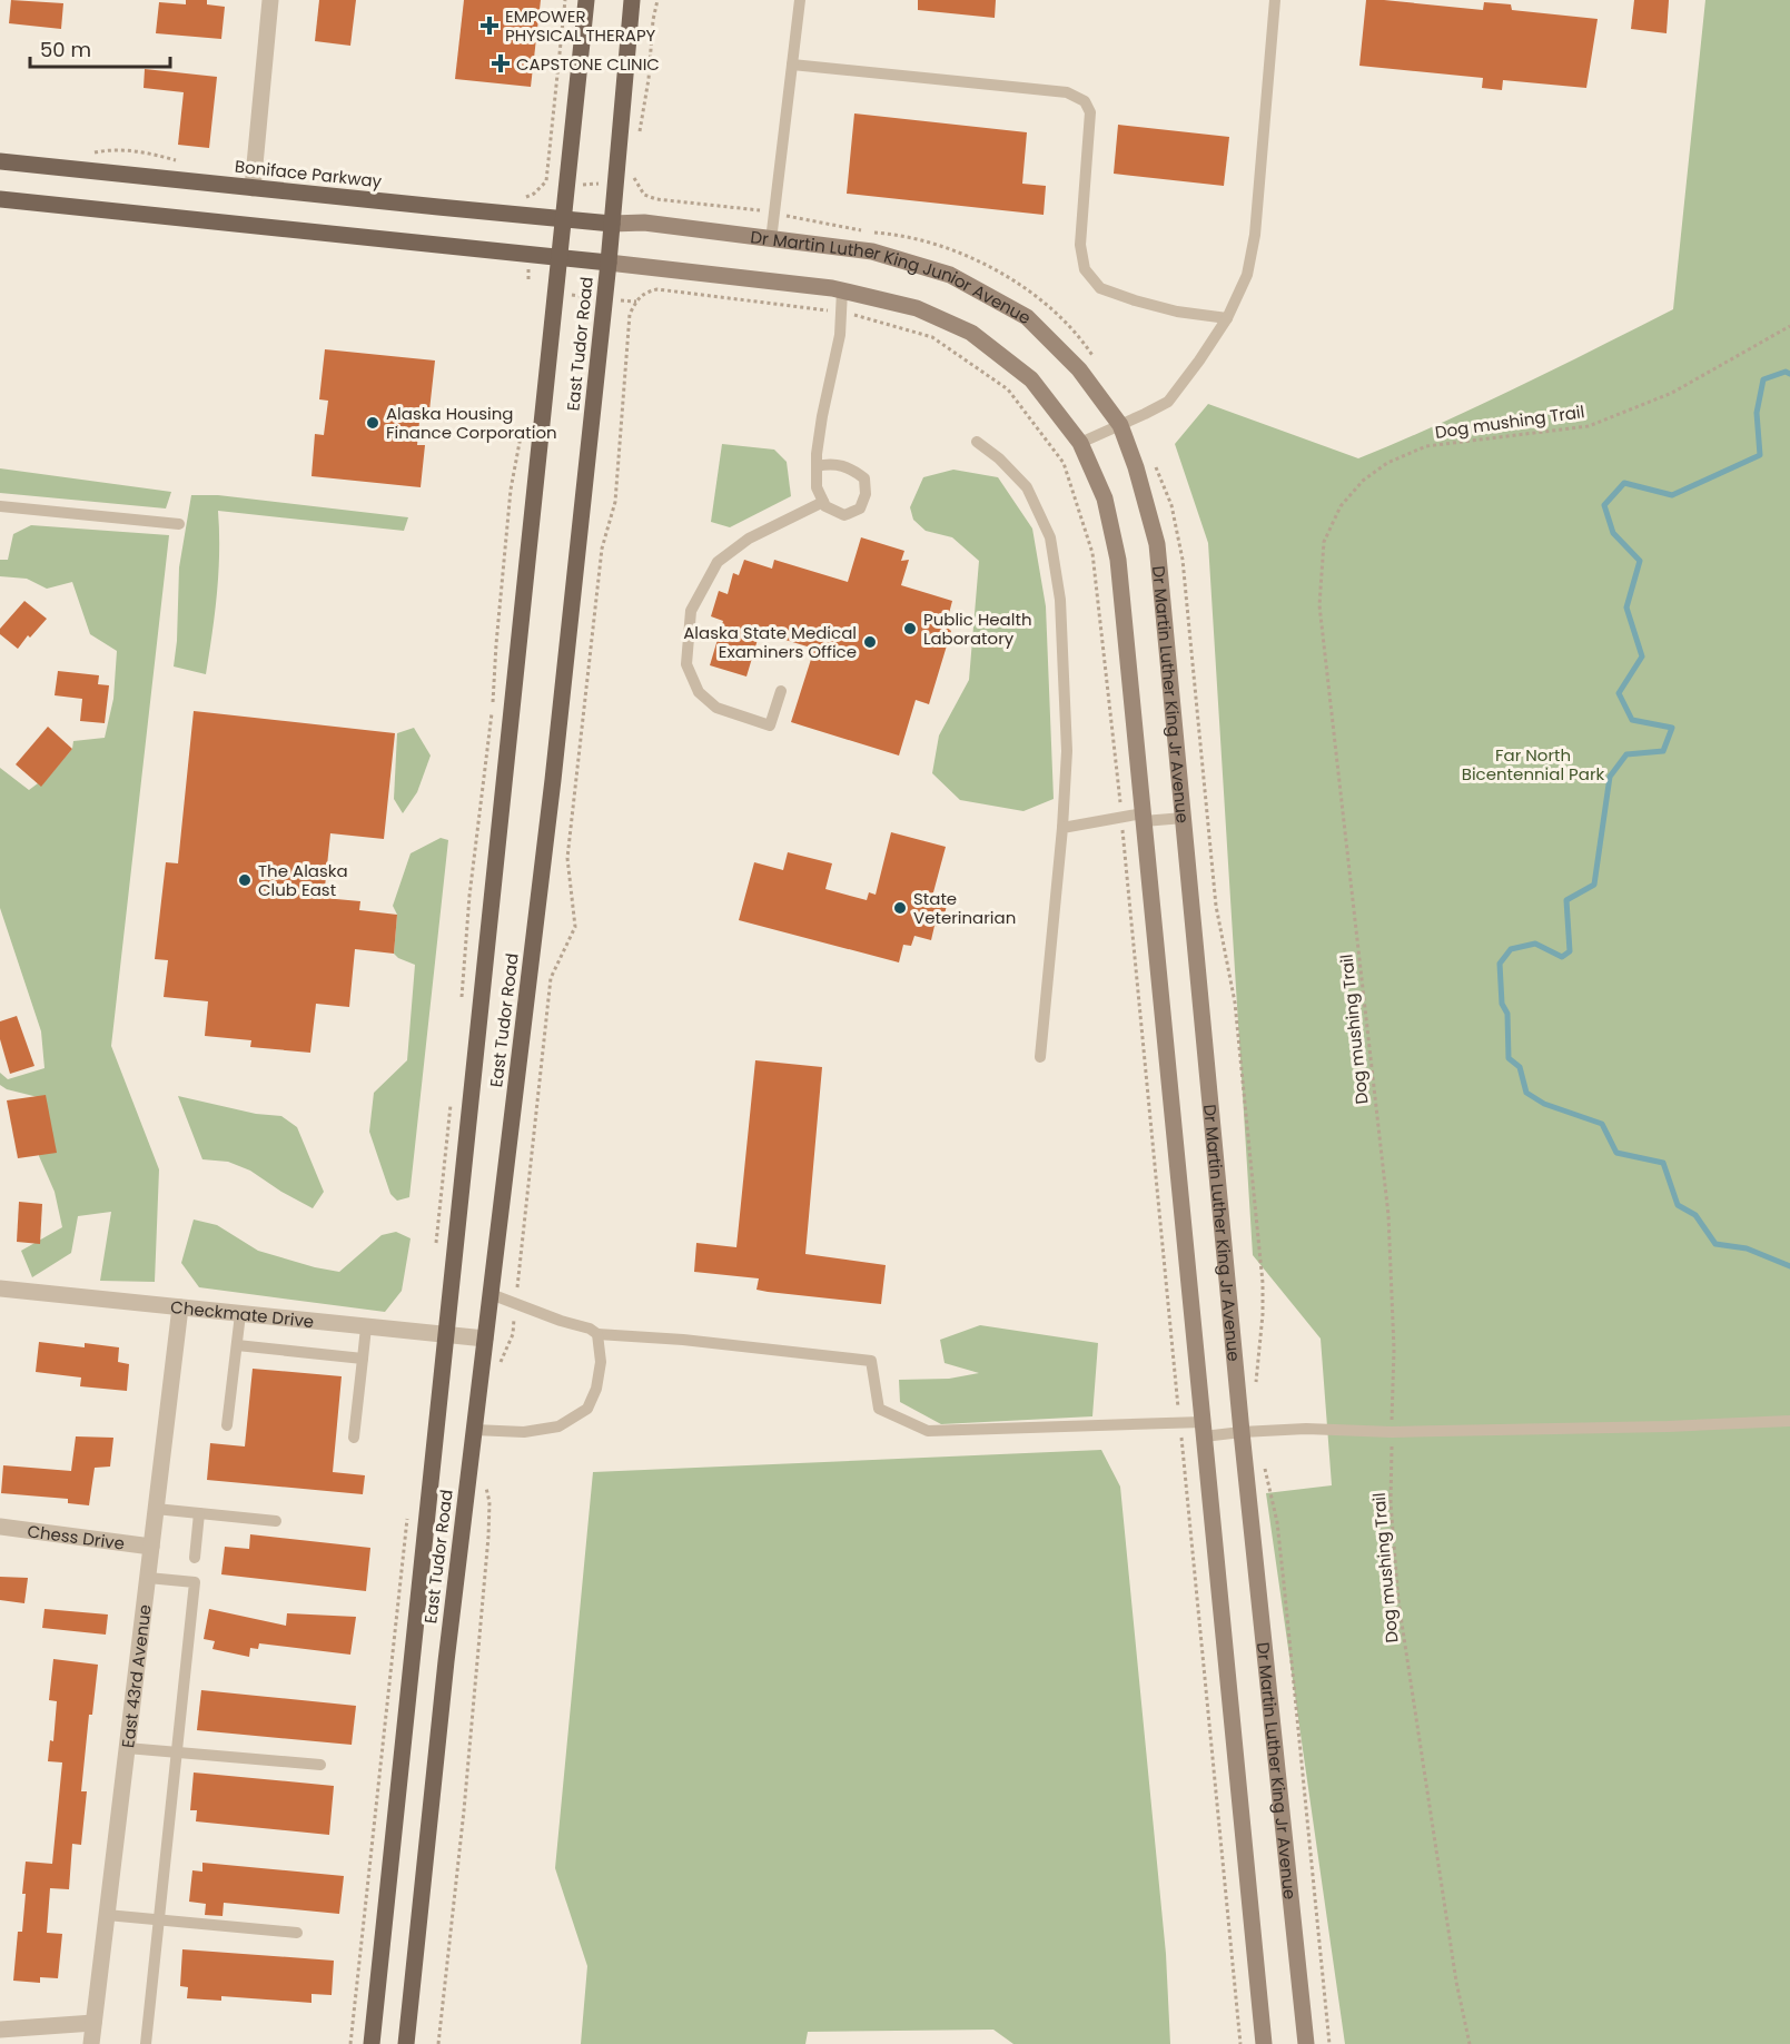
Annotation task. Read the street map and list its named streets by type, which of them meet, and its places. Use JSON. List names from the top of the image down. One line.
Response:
{"streets":{"main road":["Boniface Parkway","East Tudor Road"],"street":["Dr Martin Luther King Junior Avenue","Dr Martin Luther King Jr Avenue","Checkmate Drive","Chess Drive","East 43rd Avenue"],"path":["Dog mushing Trail"]},"crossings":[["Boniface Parkway","Dr Martin Luther King Junior Avenue"],["Boniface Parkway","East Tudor Road"],["Dr Martin Luther King Junior Avenue","East Tudor Road"],["Dr Martin Luther King Junior Avenue","Dr Martin Luther King Jr Avenue"],["East Tudor Road","Checkmate Drive"],["Checkmate Drive","East 43rd Avenue"],["Chess Drive","East 43rd Avenue"]],"parks":["Far North Bicentennial Park"],"places":{"health":["EMPOWER PHYSICAL THERAPY","CAPSTONE CLINIC"],"other":["Alaska Housing Finance Corporation","Public Health Laboratory","Alaska State Medical Examiners Office","The Alaska Club East","State Veterinarian"]},"scale_bar":"50 m"}
